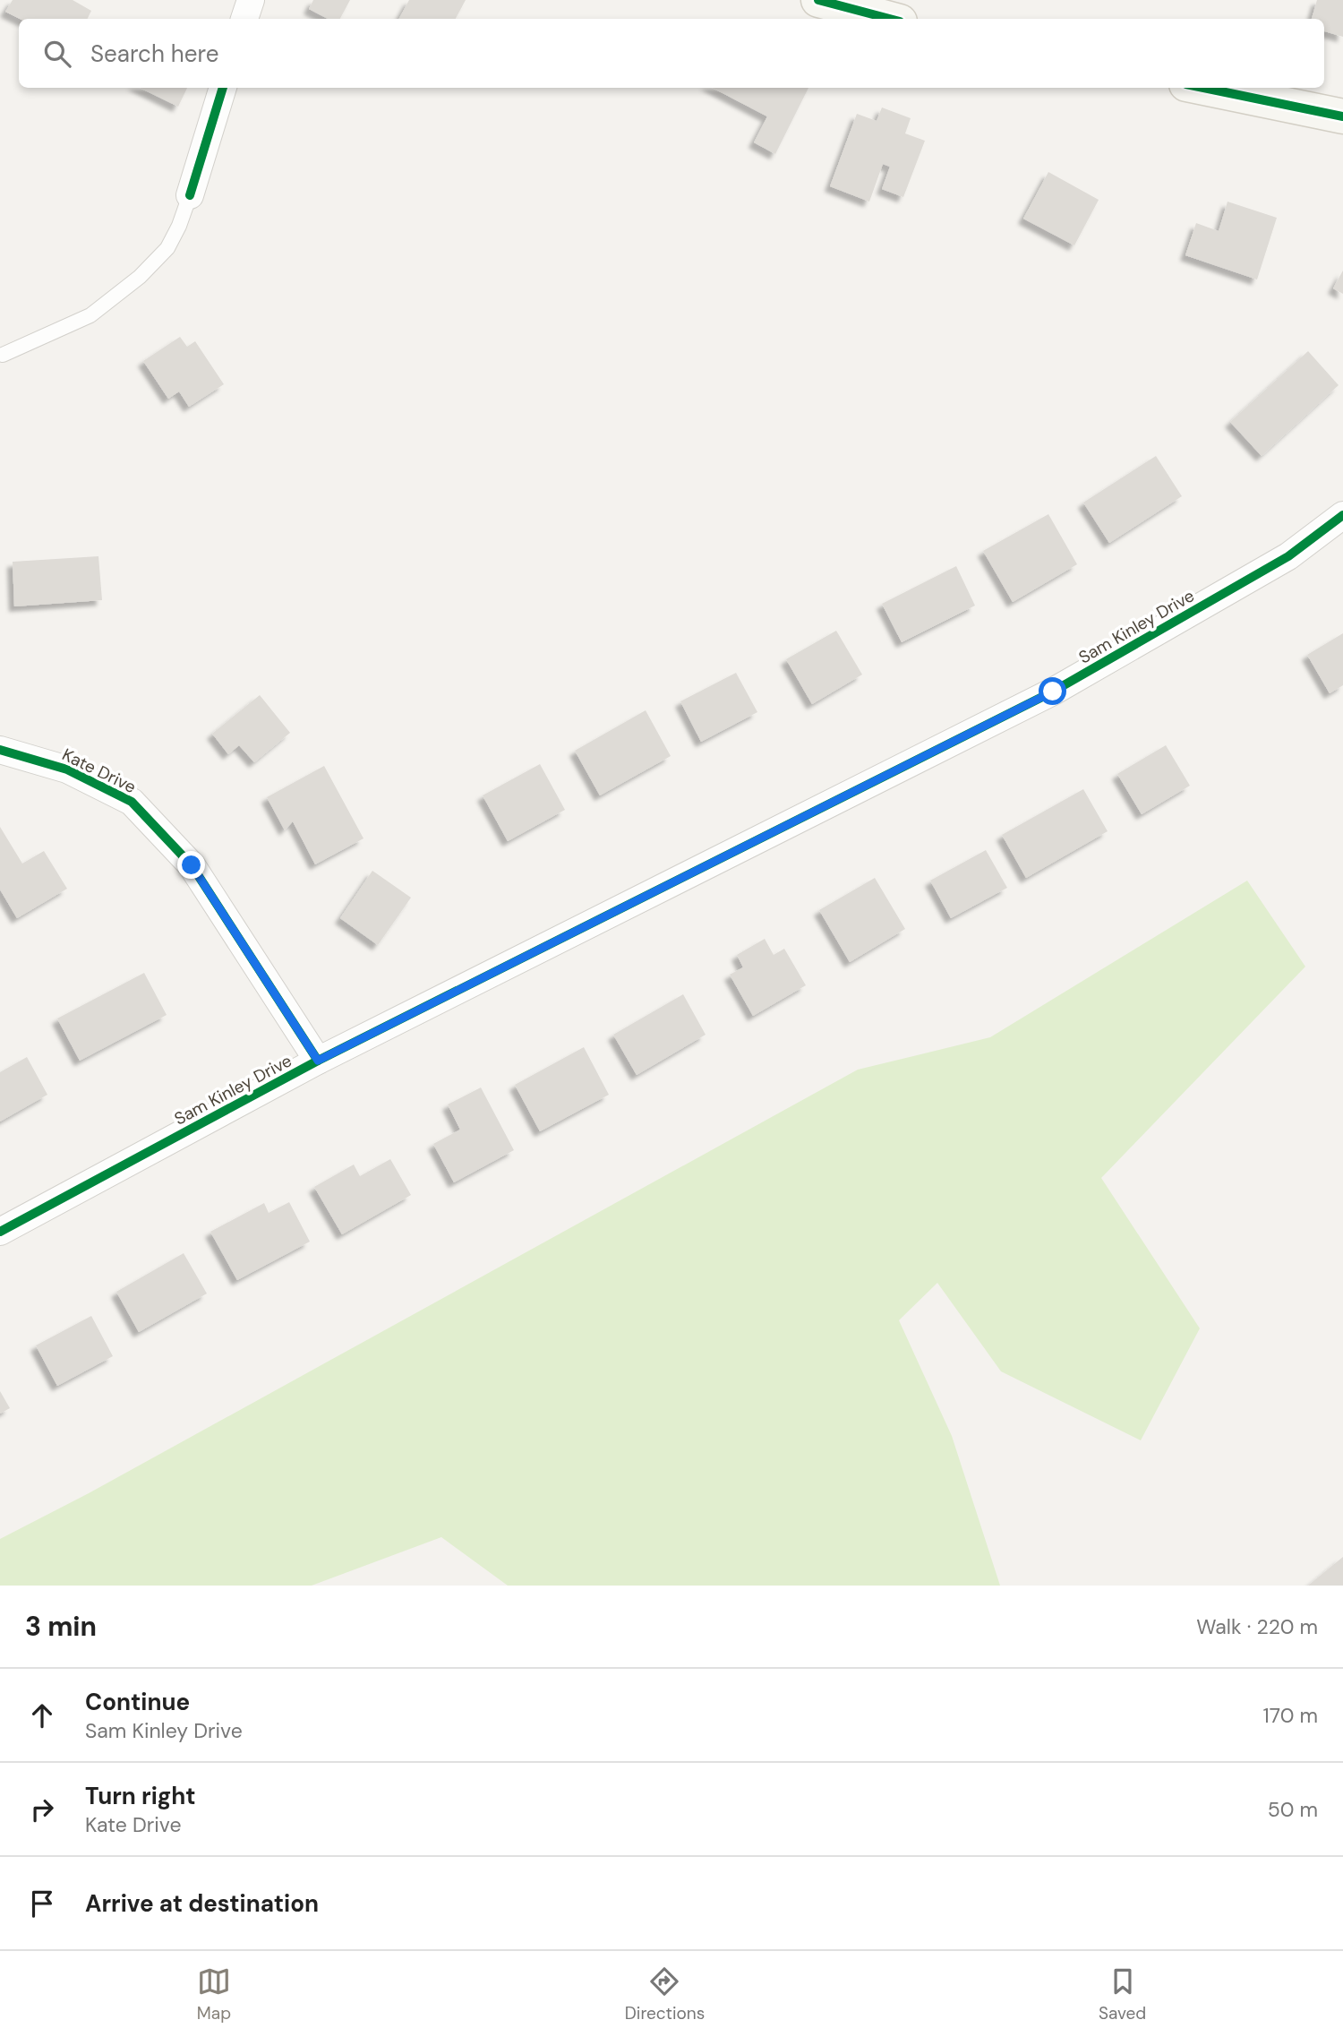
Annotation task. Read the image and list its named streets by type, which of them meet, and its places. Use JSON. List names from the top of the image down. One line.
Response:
{"streets":{"street":["Sam Kinley Drive","Kate Drive"]},"crossings":[["Sam Kinley Drive","Kate Drive"]],"page":{"search":"Search here","heading":["3 min","Walk · 220 m"],"list":[["Continue","Sam Kinley Drive","170 m"],["Turn right","Kate Drive","50 m"],"Arrive at destination"],"nav":["Map","Directions","Saved"]}}
